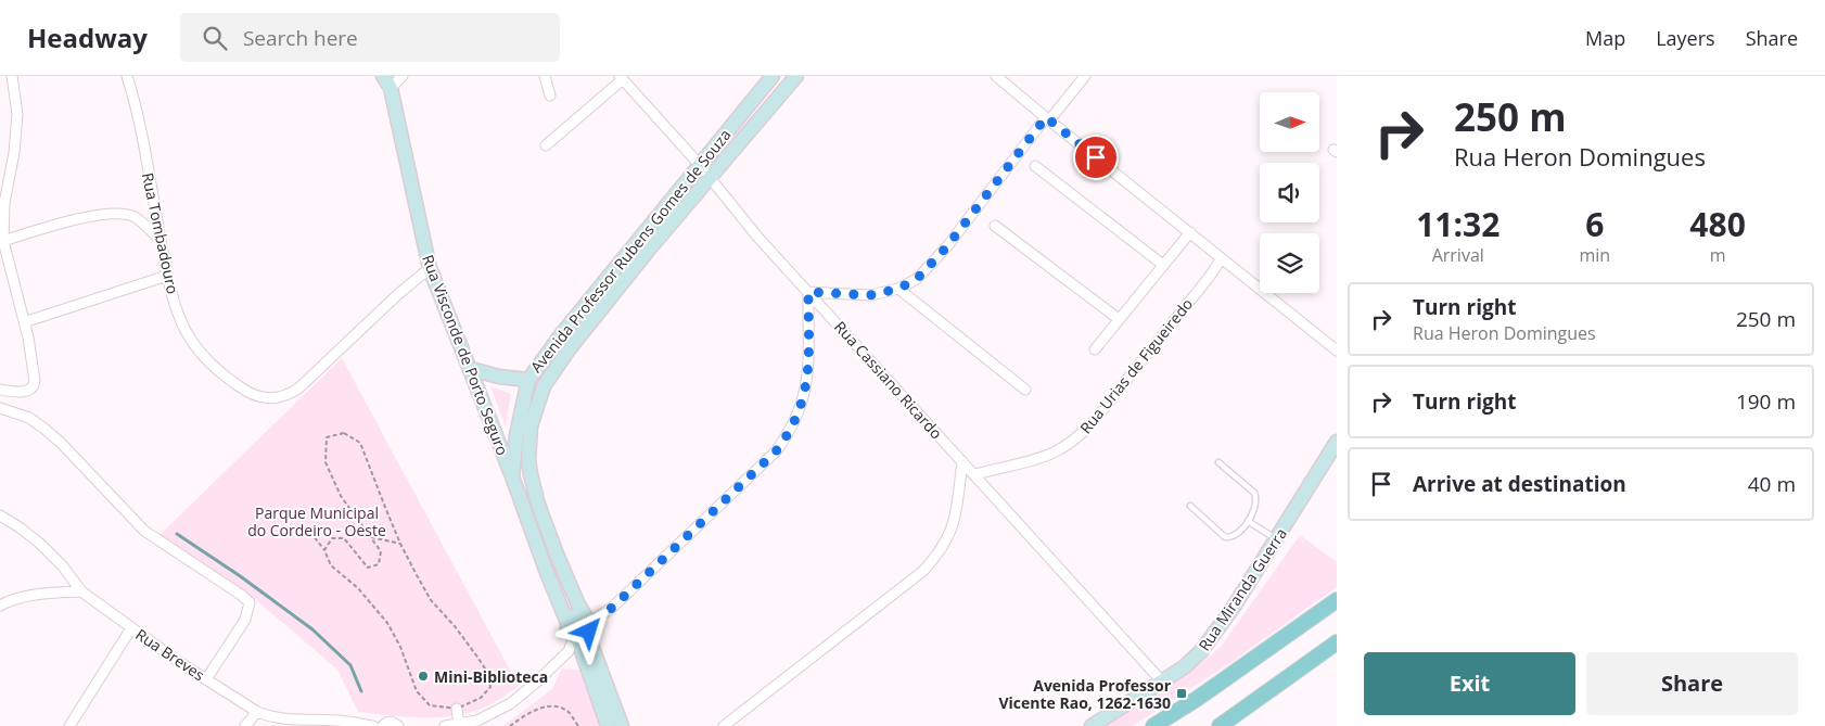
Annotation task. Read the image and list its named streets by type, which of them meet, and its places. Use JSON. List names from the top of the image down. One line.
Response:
{"streets":{"street":["Rua Tombadouro","Avenida Professor Rubens Gomes de Souza","Rua Visconde de Porto Seguro","Rua Urias de Figueiredo","Rua Cassiano Ricardo","Rua Miranda Guerra","Rua Breves"]},"crossings":[["Rua Tombadouro","Rua Visconde de Porto Seguro"],["Avenida Professor Rubens Gomes de Souza","Rua Visconde de Porto Seguro"],["Avenida Professor Rubens Gomes de Souza","Rua Cassiano Ricardo"],["Rua Urias de Figueiredo","Rua Cassiano Ricardo"],["Rua Cassiano Ricardo","Rua Miranda Guerra"]],"parks":["Parque Municipal do Cordeiro - Oeste"],"places":{"other":["Mini-Biblioteca"],"transit":["Avenida Professor Vicente Rao, 1262-1630"]},"north":"right","page":{"header":"Headway","search":"Search here","nav":["Map","Layers","Share"],"turn":["250 m","Rua Heron Domingues"],"eta":["11:32","Arrival","6","min","480","m"],"list":[{"name":"Turn right","note":"Rua Heron Domingues","value":"250 m"},{"name":"Turn right","value":"190 m"},{"name":"Arrive at destination","value":"40 m"}],"buttons":["Exit","Share"]}}
